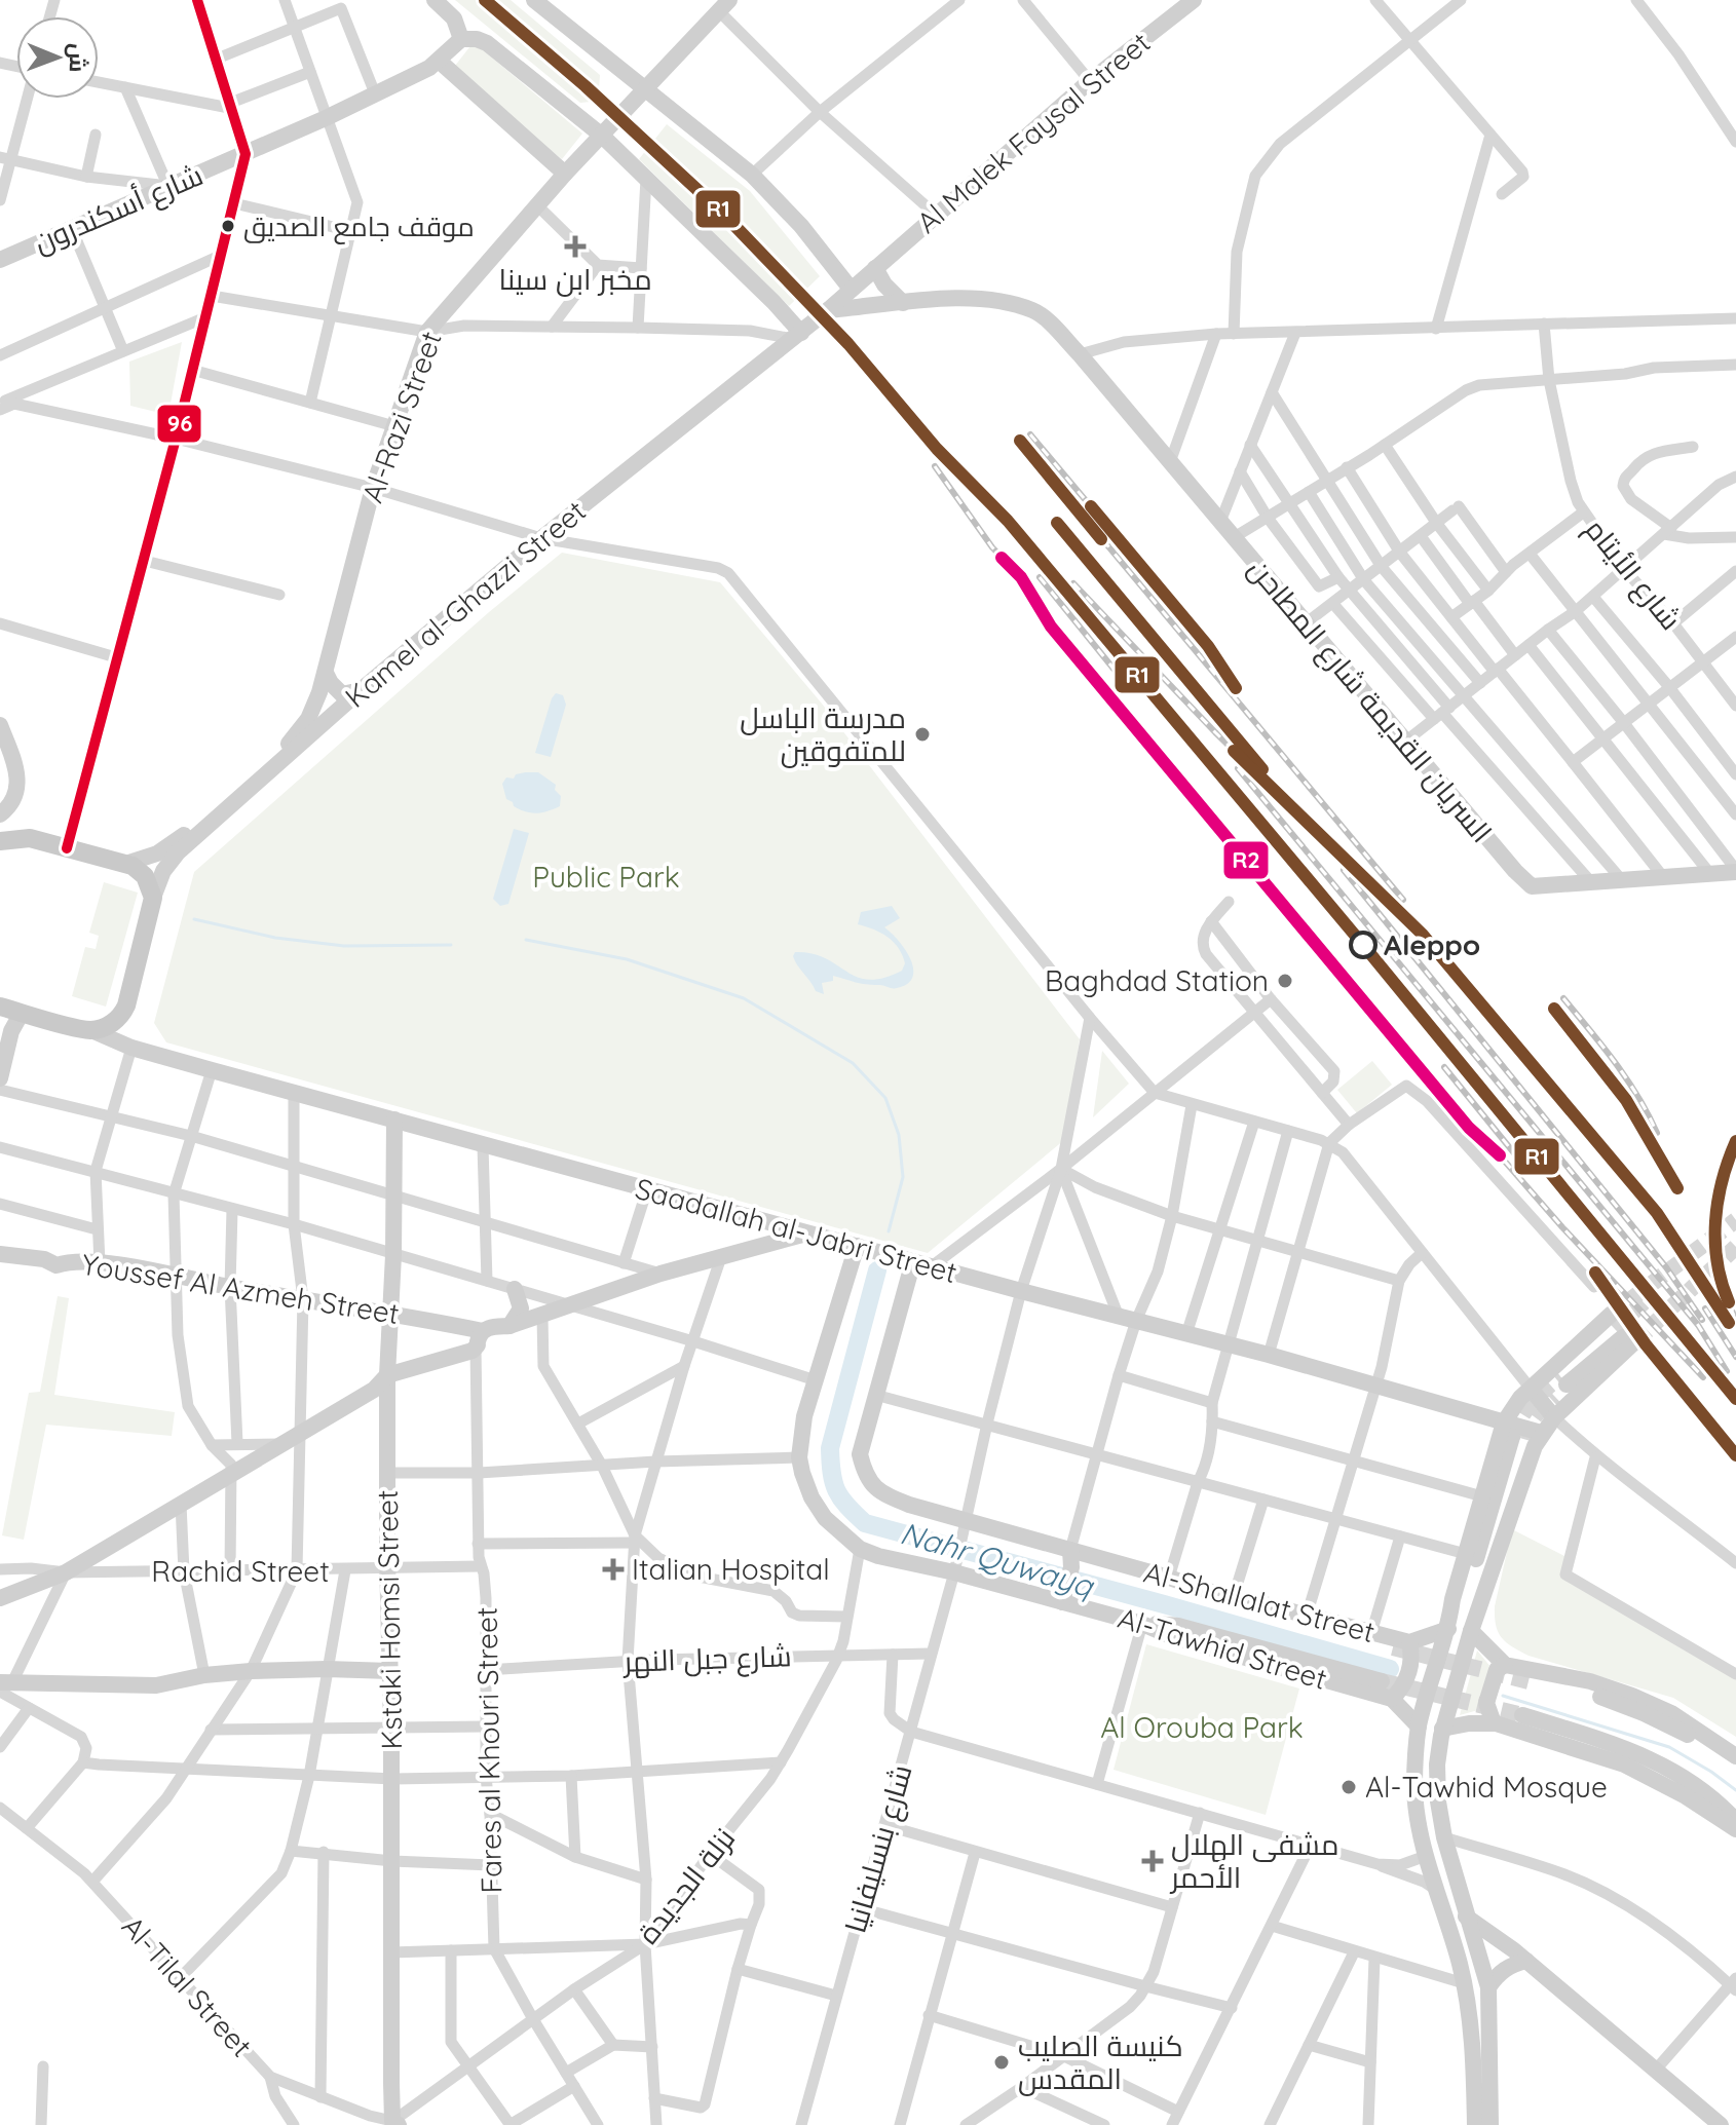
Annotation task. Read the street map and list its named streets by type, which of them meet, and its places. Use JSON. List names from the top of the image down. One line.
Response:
{"streets":{"main road":["Al Malek Faysal Street","شارع أسكندرون","Al-Razi Street","Kamel al-Ghazzi Street","السريان القديمة شارع المطاحن","Saadallah al-Jabri Street","Youssef Al Azmeh Street","Al-Shallalat Street","Kstaki Homsi Street","Al-Tawhid Street"],"street":["شارع الأيتام","Rachid Street","شارع جبل النهر","Fares al Khouri Street","شارع بنسليفانيا","نزلة الجديدة","Al-Tilal Street"]},"crossings":[["Al Malek Faysal Street","Kamel al-Ghazzi Street"],["Al-Razi Street","Kamel al-Ghazzi Street"],["Saadallah al-Jabri Street","Al-Shallalat Street"],["Saadallah al-Jabri Street","Kstaki Homsi Street"],["Saadallah al-Jabri Street","Al-Tawhid Street"],["Saadallah al-Jabri Street","شارع بنسليفانيا"],["Youssef Al Azmeh Street","Kstaki Homsi Street"],["Rachid Street","Kstaki Homsi Street"],["Rachid Street","Fares al Khouri Street"],["Al-Shallalat Street","شارع بنسليفانيا"],["Kstaki Homsi Street","نزلة الجديدة"],["Kstaki Homsi Street","Al-Tilal Street"],["Al-Tawhid Street","شارع بنسليفانيا"],["Al-Tawhid Street","نزلة الجديدة"],["شارع جبل النهر","Fares al Khouri Street"],["شارع جبل النهر","شارع بنسليفانيا"],["شارع جبل النهر","نزلة الجديدة"],["Fares al Khouri Street","نزلة الجديدة"],["نزلة الجديدة","Al-Tilal Street"]],"water":["Nahr Quwayq"],"parks":["Public Park","Al Orouba Park"],"places":{"other":["موقف جامع الصديق","مدرسة الباسل للمتفوقين","Aleppo","Baghdad Station","Al-Tawhid Mosque","كنيسة الصليب المقدس"],"health":["مخبر ابن سينا","Italian Hospital","مشفى الهلال الأحمر"]},"lines":["transit line R1","transit line 96","transit line R2"],"north":"right"}
